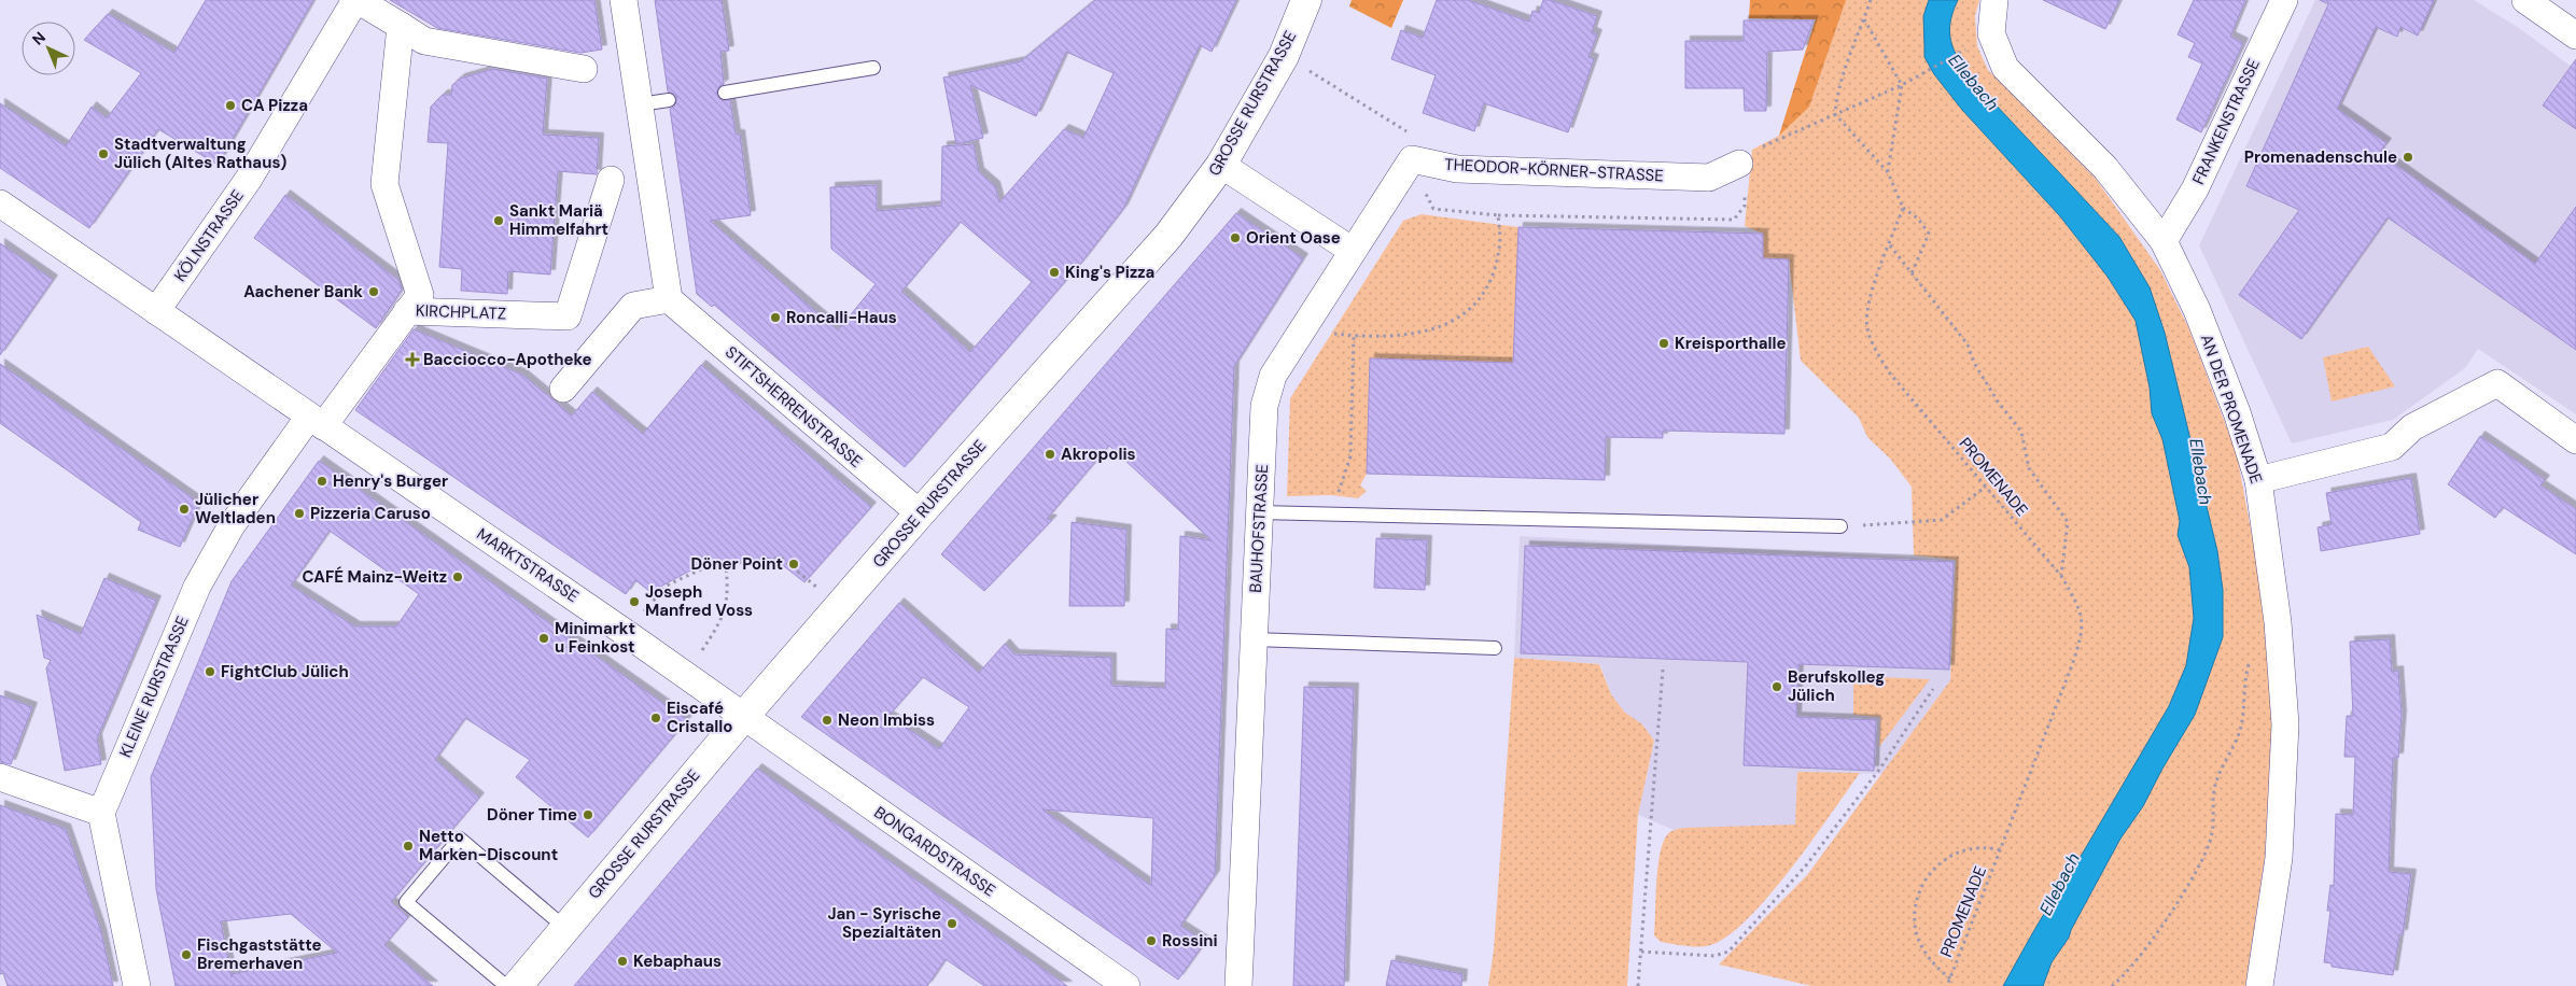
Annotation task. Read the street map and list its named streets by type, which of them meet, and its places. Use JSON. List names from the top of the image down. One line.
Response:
{"streets":{"main road":["GROSSE RURSTRASSE"],"street":["FRANKENSTRASSE","THEODOR-KÖRNER-STRASSE","KÖLNSTRASSE","KIRCHPLATZ","STIFTSHERRENSTRASSE","AN DER PROMENADE","BAUHOFSTRASSE","MARKTSTRASSE","KLEINE RURSTRASSE","BONGARDSTRASSE"],"path":["PROMENADE"]},"crossings":[["GROSSE RURSTRASSE","STIFTSHERRENSTRASSE"],["GROSSE RURSTRASSE","MARKTSTRASSE"],["GROSSE RURSTRASSE","BONGARDSTRASSE"],["FRANKENSTRASSE","AN DER PROMENADE"],["KIRCHPLATZ","KLEINE RURSTRASSE"],["MARKTSTRASSE","KLEINE RURSTRASSE"],["MARKTSTRASSE","BONGARDSTRASSE"]],"water":["Ellebach"],"places":{"other":["CA Pizza","Stadtverwaltung Jülich (Altes Rathaus)","Promenadenschule","Sankt Mariä Himmelfahrt","Orient Oase","King's Pizza","Aachener Bank","Roncalli-Haus","Kreisporthalle","Akropolis","Henry's Burger","Jülicher Weltladen","Pizzeria Caruso","Döner Point","CAFÉ Mainz-Weitz","Joseph Manfred Voss","Minimarkt u Feinkost","FightClub Jülich","Berufskolleg Jülich","Eiscafé Cristallo","Neon Imbiss","Döner Time","Netto Marken-Discount","Jan - Syrische Spezialtäten","Rossini","Fischgaststätte Bremerhaven","Kebaphaus"],"health":["Bacciocco-Apotheke"]},"north":"top left"}
